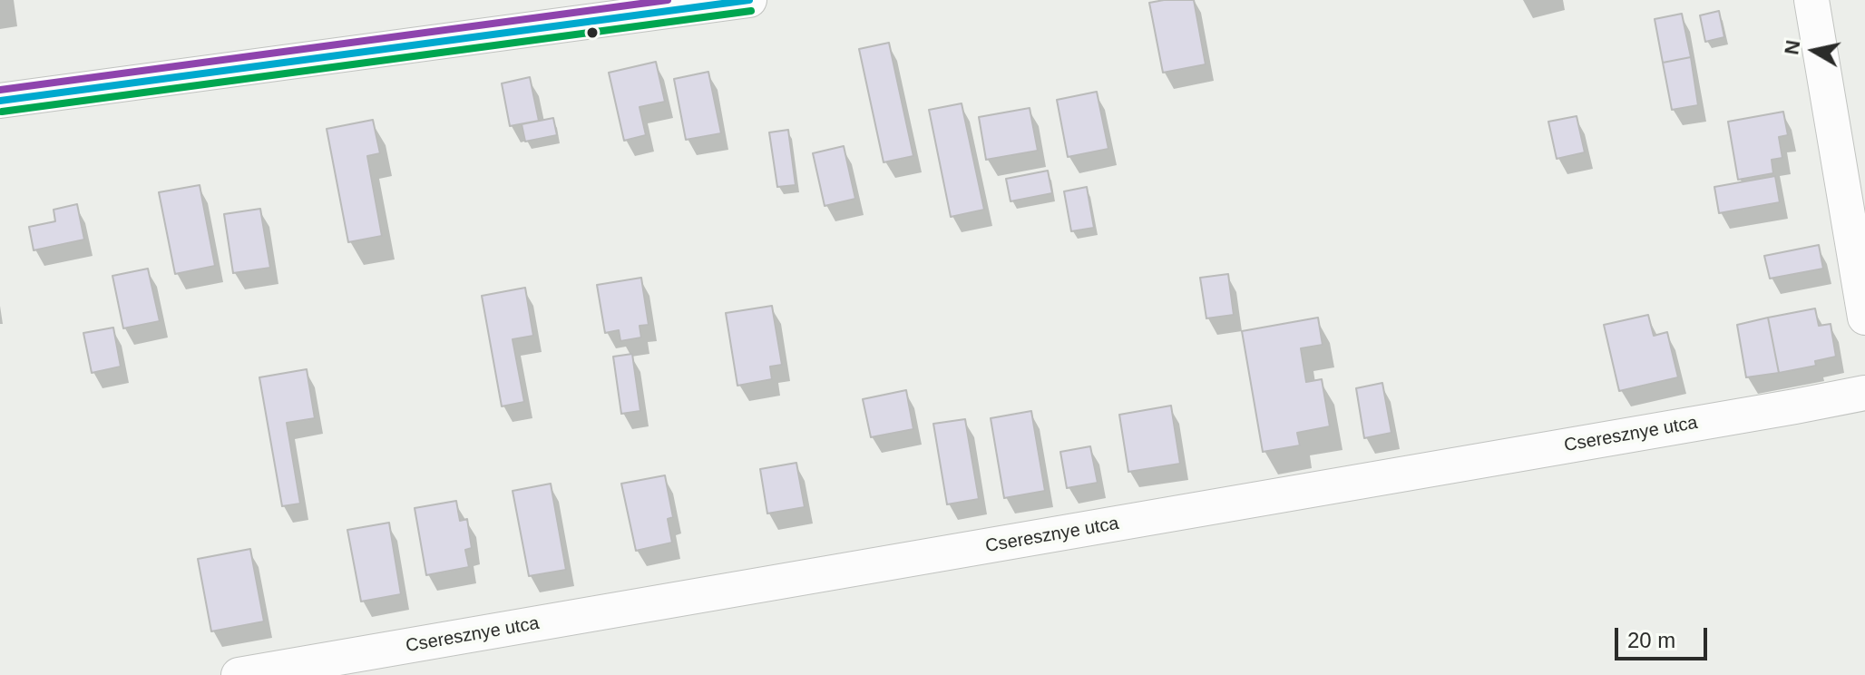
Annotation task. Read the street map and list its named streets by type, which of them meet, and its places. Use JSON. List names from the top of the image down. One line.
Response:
{"streets":{"street":["Cseresznye utca"]},"scale_bar":"20 m","north":"left"}
